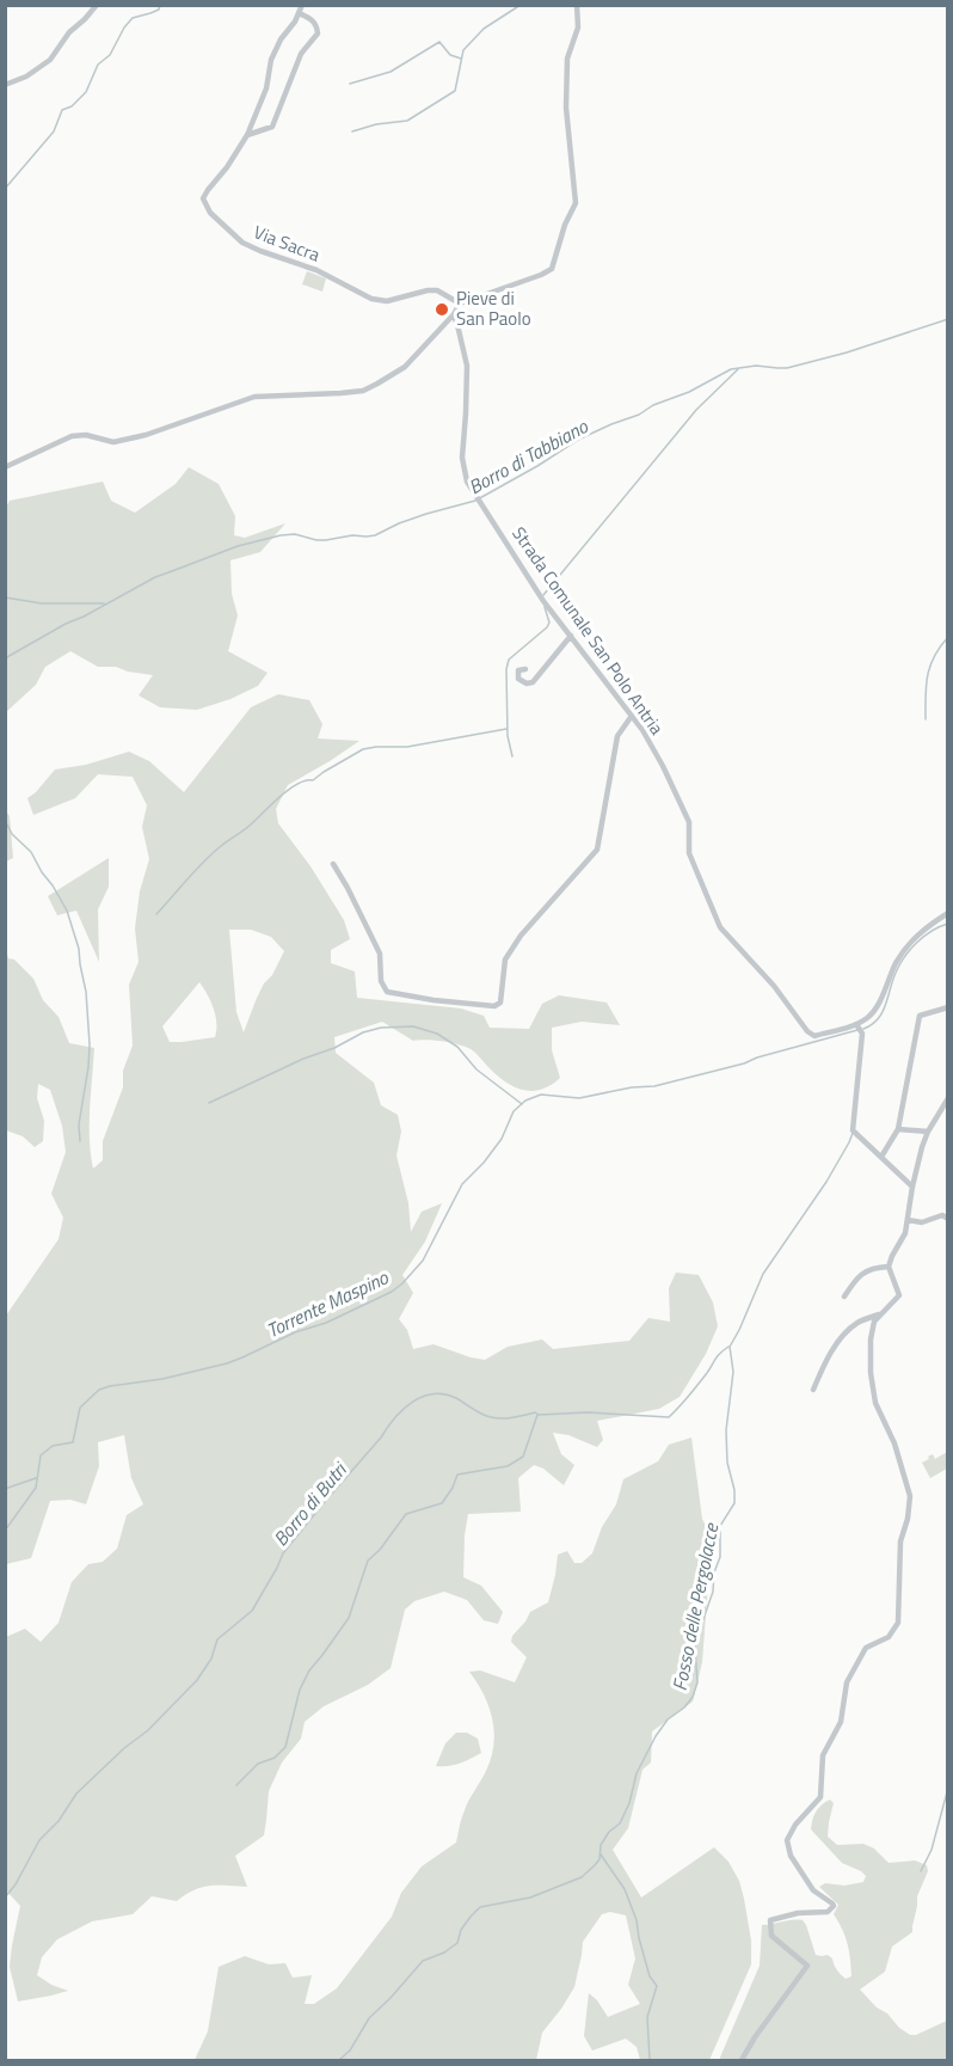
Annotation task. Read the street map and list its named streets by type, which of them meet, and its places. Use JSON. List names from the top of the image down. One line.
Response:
{"streets":{"street":["Via Sacra","Strada Comunale San Polo Antria"]},"water":["Borro di Tabbiano","Torrente Maspino","Borro di Butri","Fosso delle Pergolacce"],"places":["Pieve di San Paolo"]}
